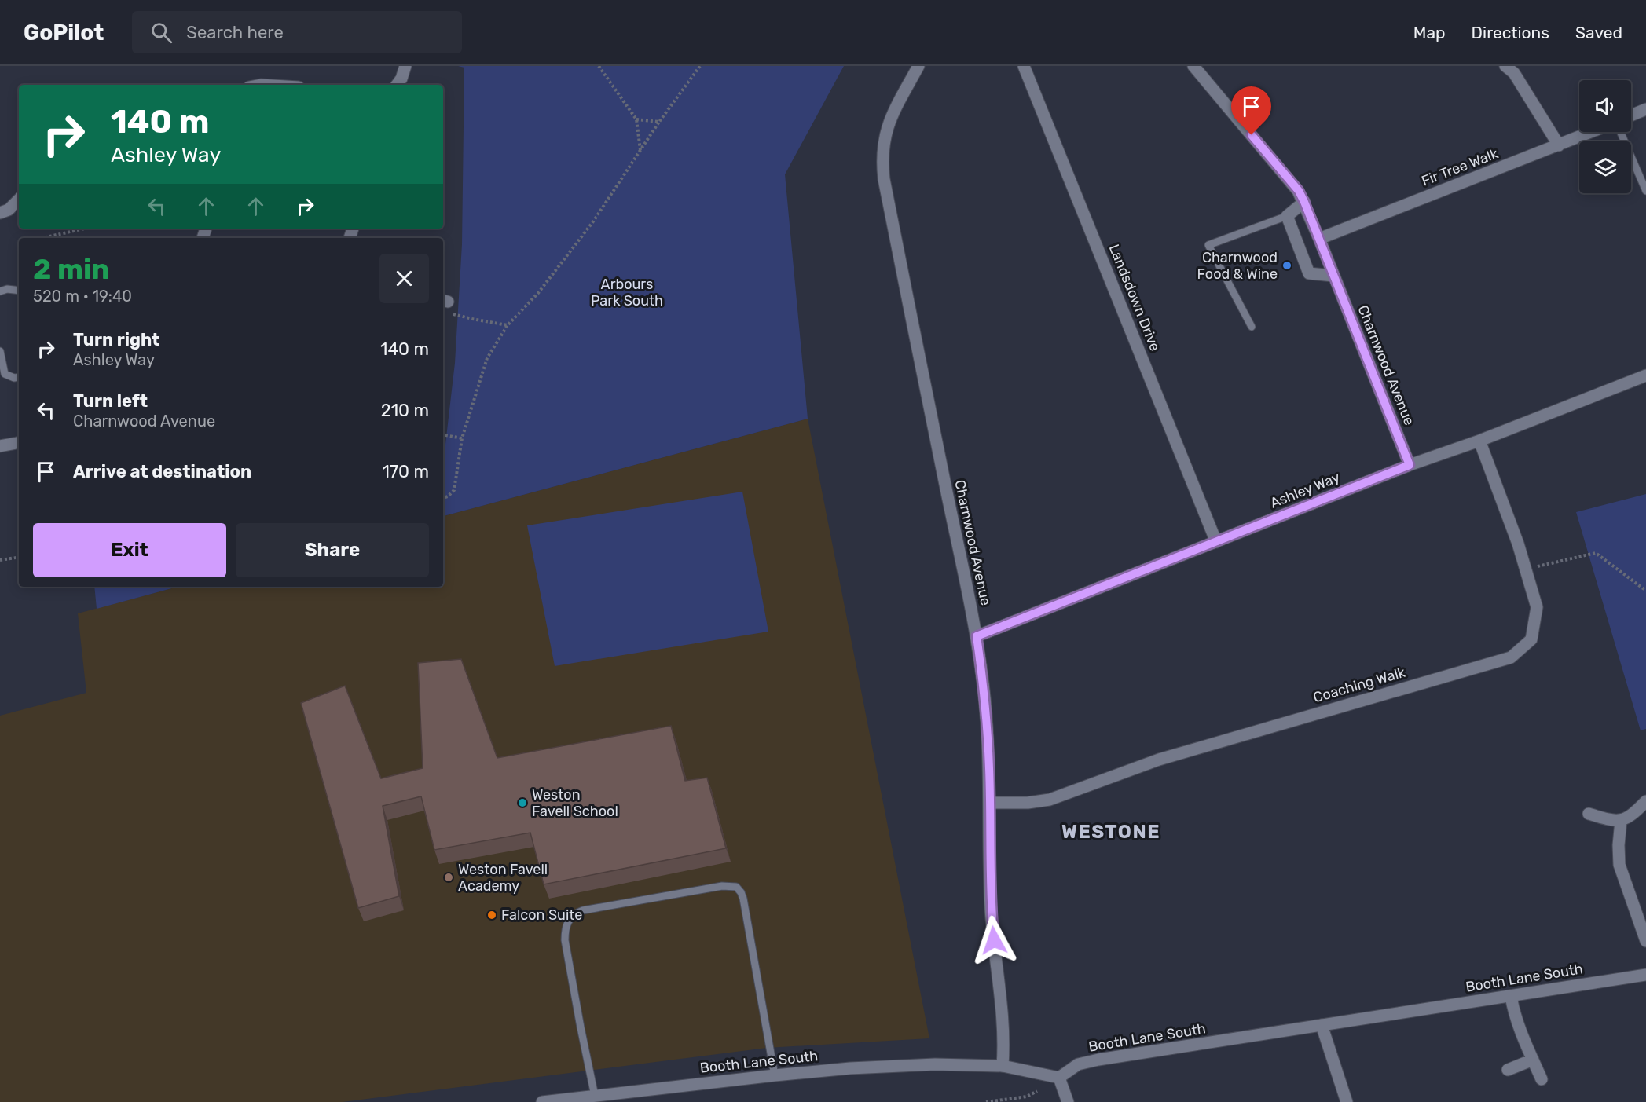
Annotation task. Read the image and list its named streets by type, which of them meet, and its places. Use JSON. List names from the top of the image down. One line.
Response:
{"streets":{"street":["Fir Tree Walk","Landsdown Drive","Charnwood Avenue","Ashley Way","Coaching Walk","Booth Lane South"]},"crossings":[["Fir Tree Walk","Charnwood Avenue"],["Landsdown Drive","Ashley Way"],["Charnwood Avenue","Ashley Way"],["Charnwood Avenue","Coaching Walk"],["Charnwood Avenue","Booth Lane South"],["Ashley Way","Coaching Walk"]],"districts":["WESTONE"],"parks":["Arbours Park South"],"places":["Charnwood Food & Wine","Weston Favell School","Weston Favell Academy","Falcon Suite"],"page":{"header":"GoPilot","search":"Search here","nav":["Map","Directions","Saved"],"turn":["140 m","Ashley Way"],"heading":["2 min","520 m · 19:40"],"list":[{"name":"Turn right","note":"Ashley Way","value":"140 m"},{"name":"Turn left","note":"Charnwood Avenue","value":"210 m"},{"name":"Arrive at destination","value":"170 m"}],"buttons":["Exit","Share"]}}
